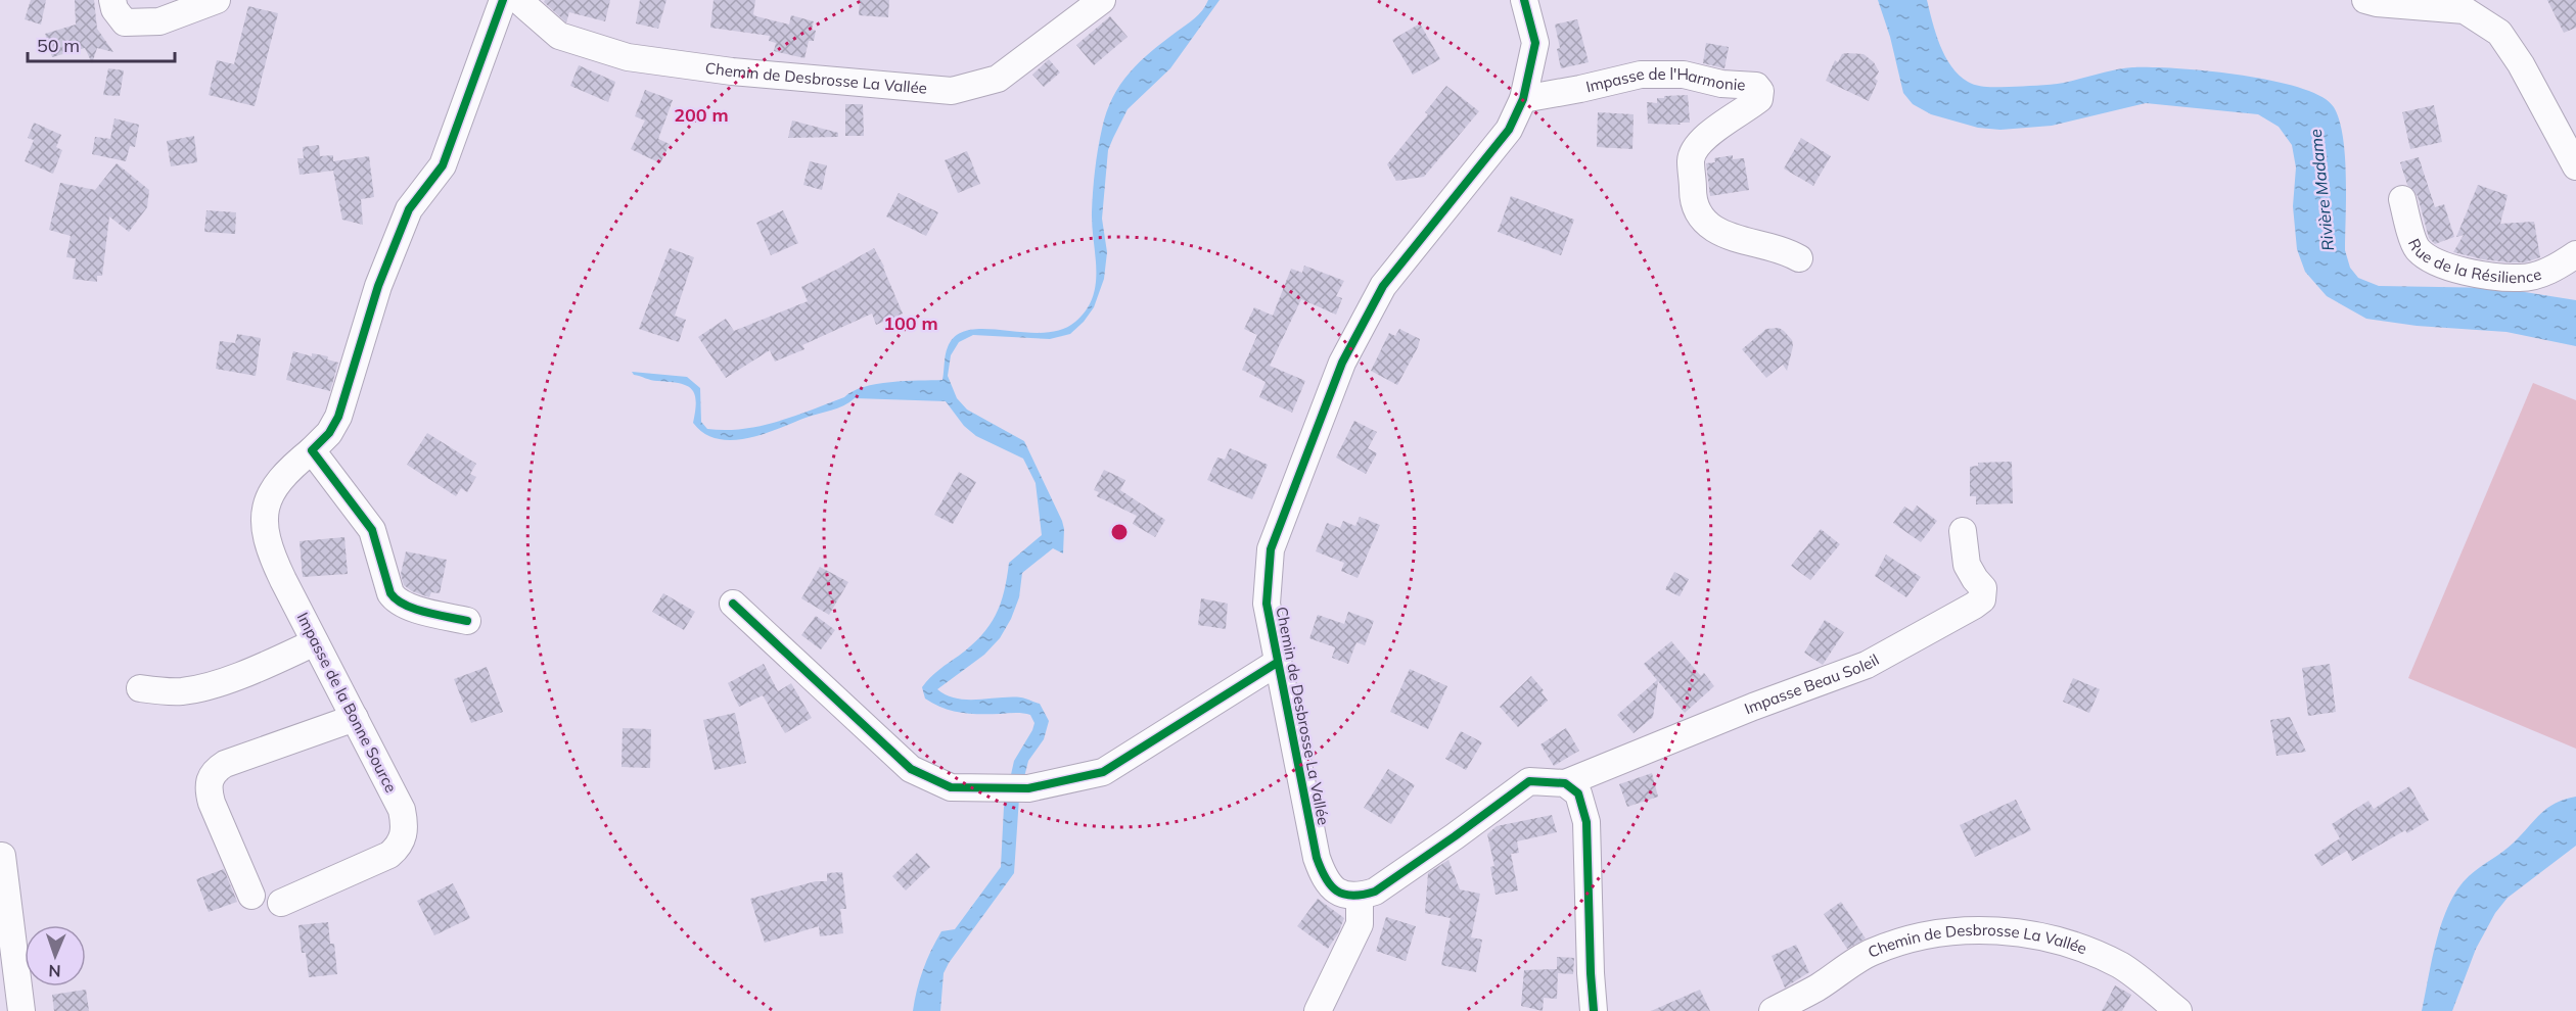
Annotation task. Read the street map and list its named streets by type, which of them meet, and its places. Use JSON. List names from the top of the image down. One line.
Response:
{"streets":{"street":["Chemin de Desbrosse La Vallée","Impasse de l'Harmonie","Rue de la Résilience","Impasse Beau Soleil","Impasse de la Bonne Source"]},"crossings":[["Chemin de Desbrosse La Vallée","Impasse de l'Harmonie"]],"water":["Rivière Madame"],"scale_bar":"50 m","north":"bottom","rings":["200 m","100 m"]}
